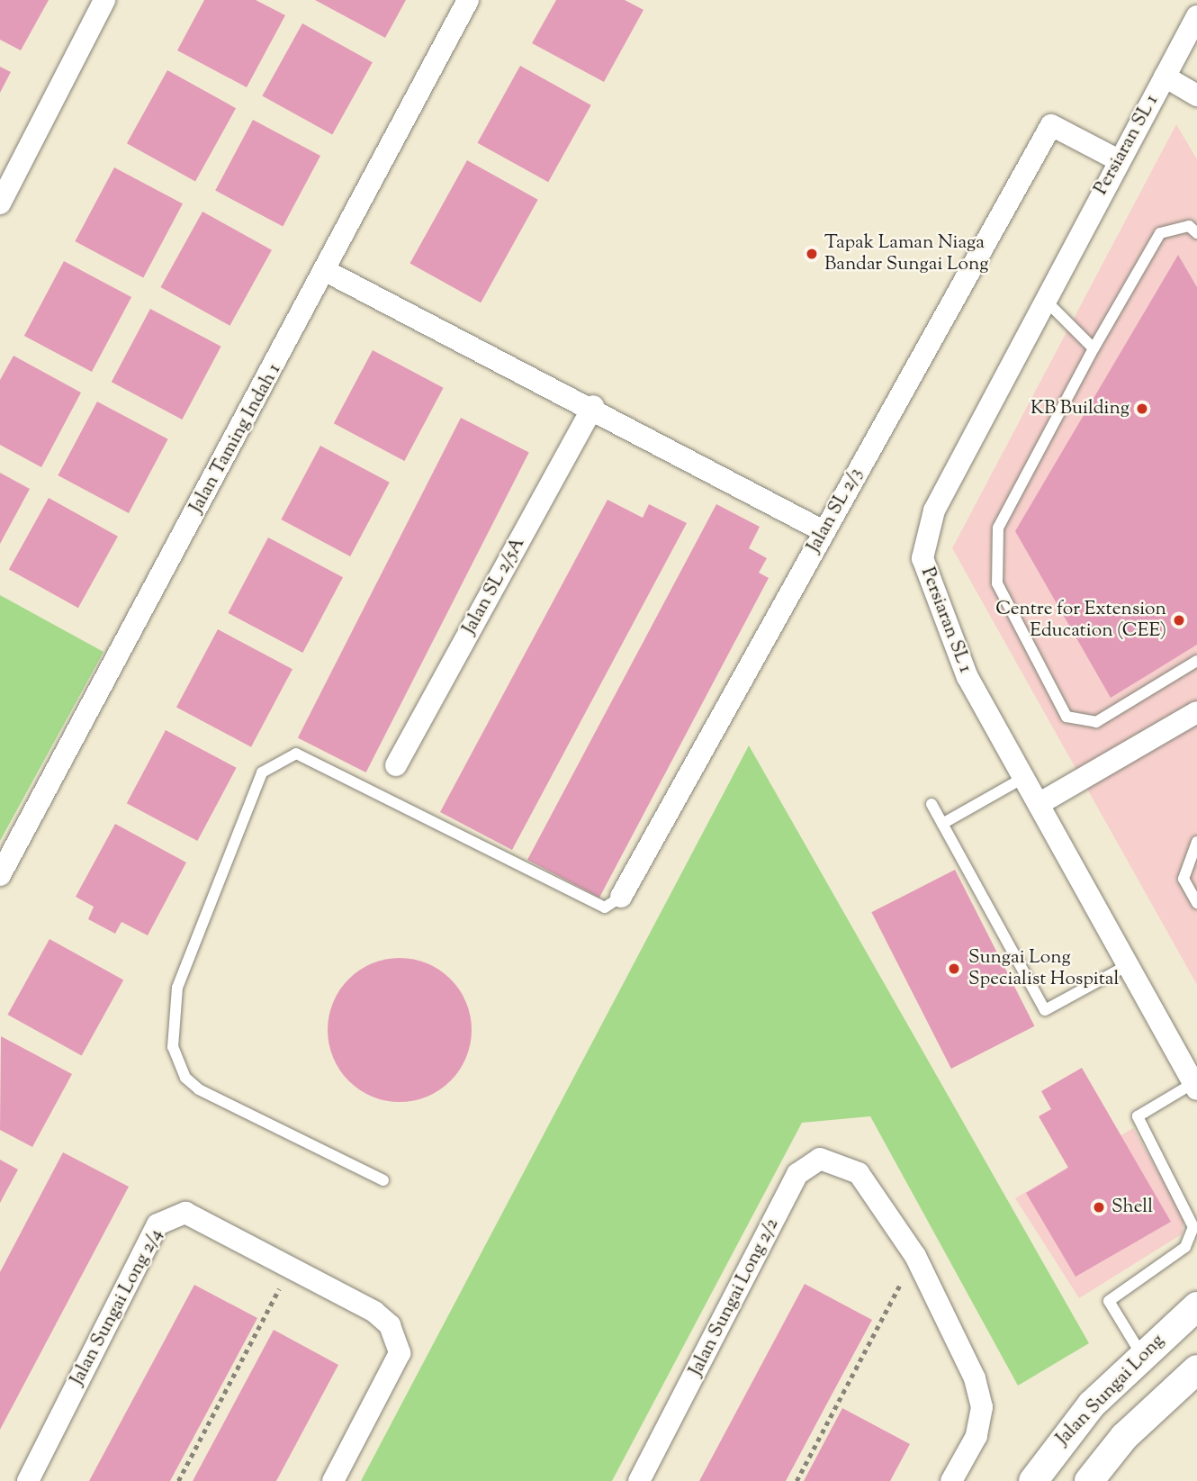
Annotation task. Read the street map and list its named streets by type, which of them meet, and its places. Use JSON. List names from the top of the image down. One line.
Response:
{"streets":{"street":["Persiaran SL 1","Jalan Taming Indah 1","Jalan SL 2/3","Jalan SL 2/5A","Jalan Sungai Long 2/2","Jalan Sungai Long 2/4","Jalan Sungai Long"]},"crossings":[["Persiaran SL 1","Jalan SL 2/3"]],"places":["Tapak Laman Niaga Bandar Sungai Long","KB Building","Centre for Extension Education (CEE)","Sungai Long Specialist Hospital","Shell"]}
